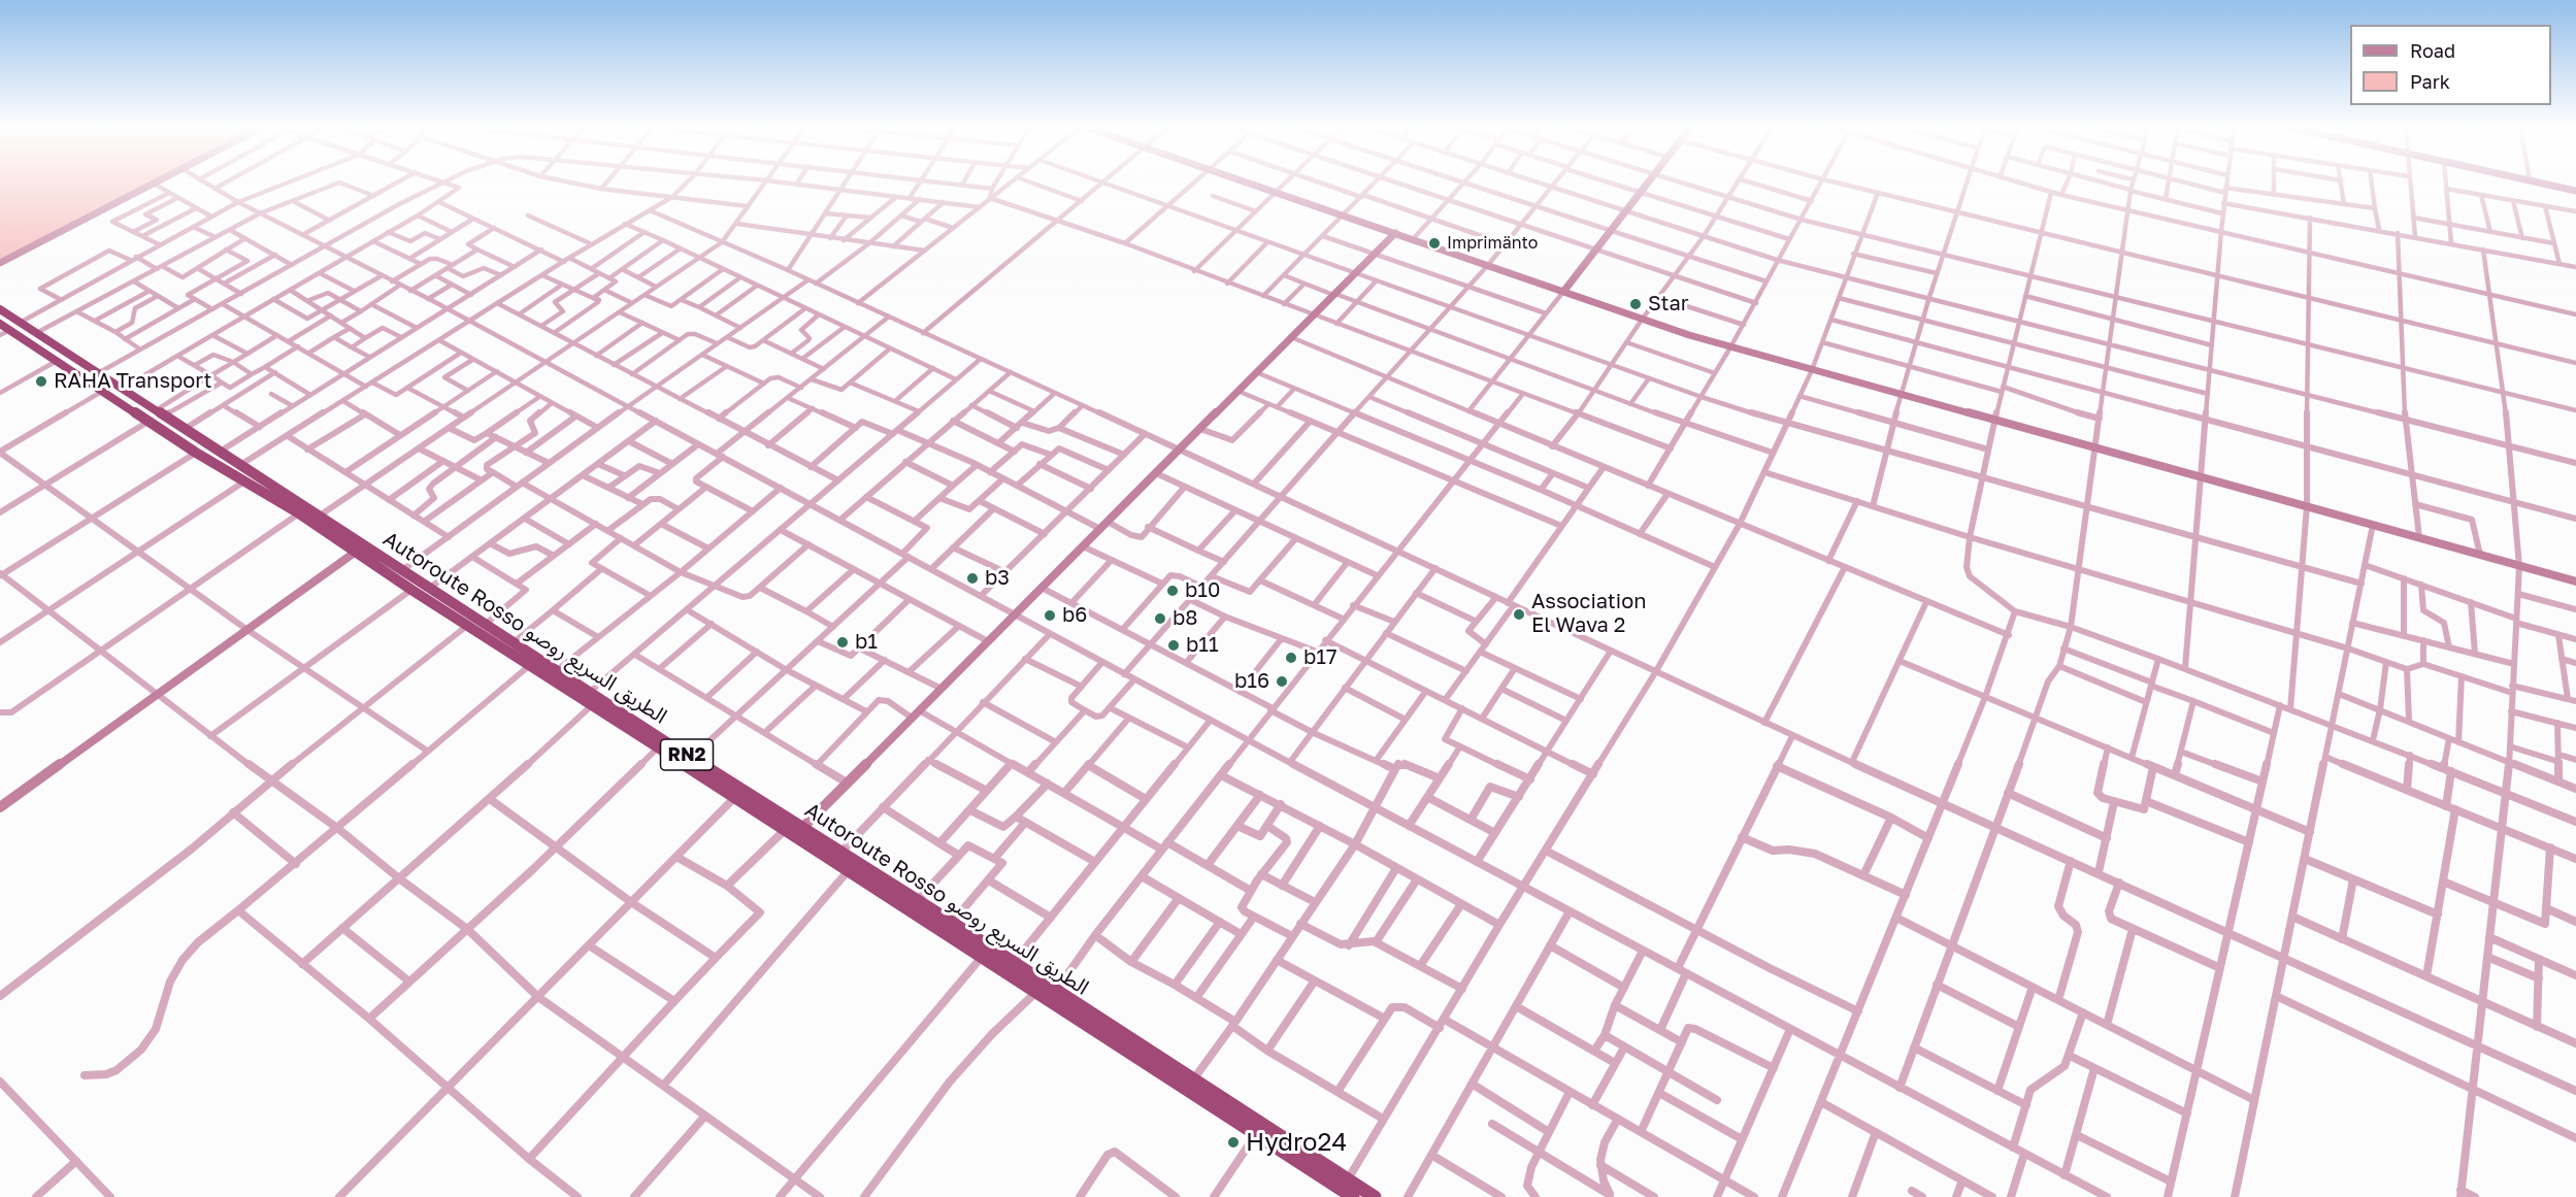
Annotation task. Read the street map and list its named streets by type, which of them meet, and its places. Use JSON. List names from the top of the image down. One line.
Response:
{"streets":{"highway":["Autoroute Rosso الطريق السريع روصو","RN2"]},"places":["Imprimänto","Star","RAHA Transport","b3","b10","Association El Wava 2","b6","b8","b1","b11","b17","b16","Hydro24"],"legend":["Road","Park"]}
